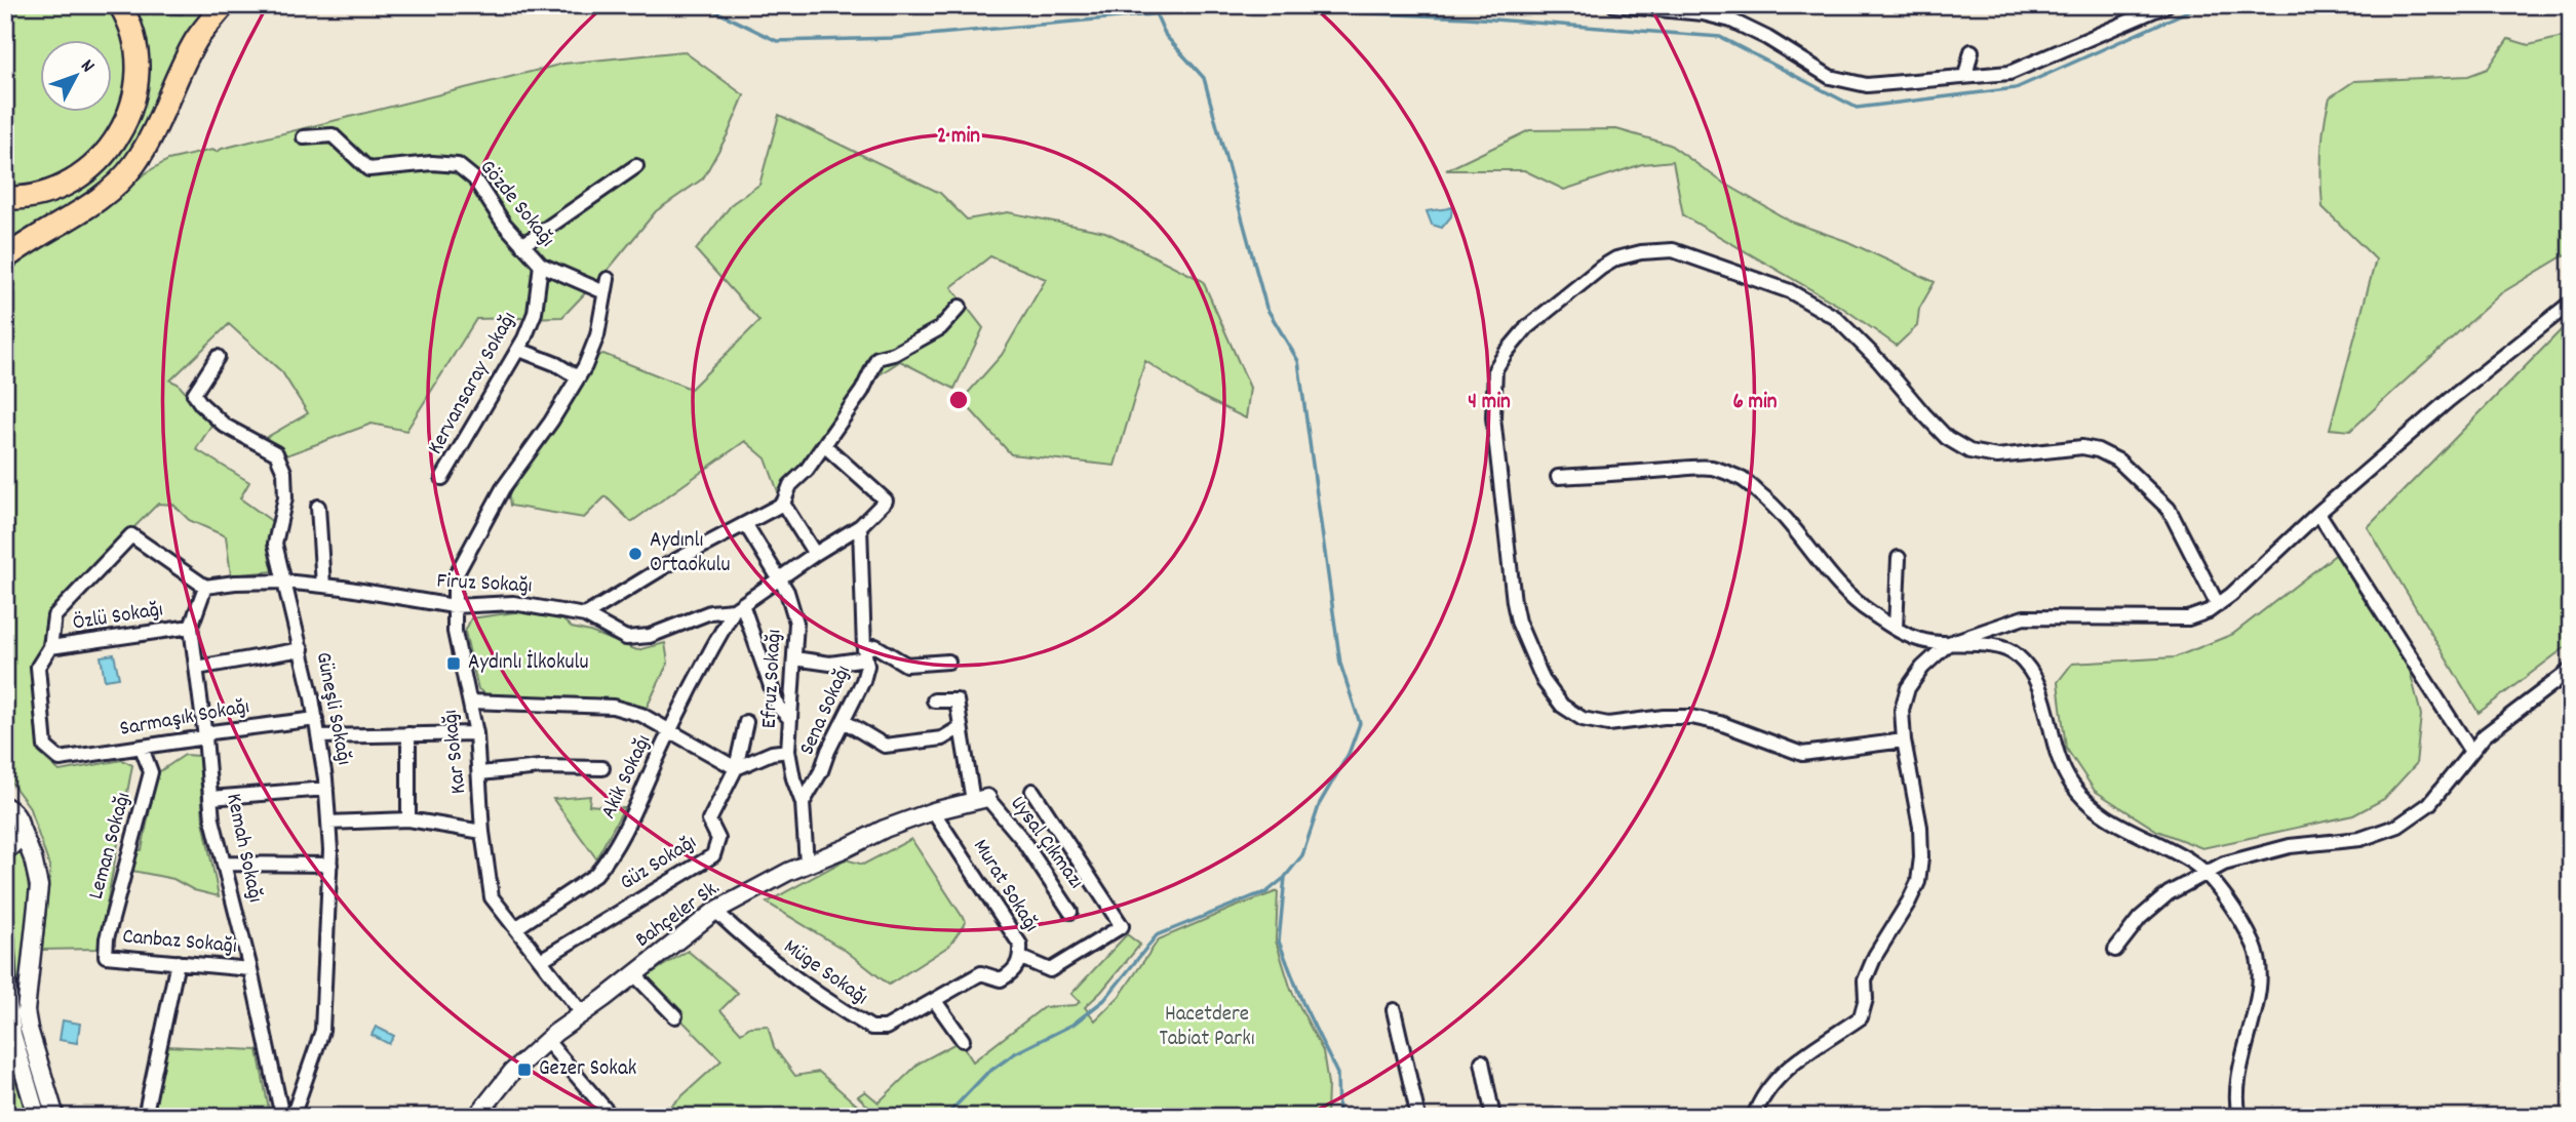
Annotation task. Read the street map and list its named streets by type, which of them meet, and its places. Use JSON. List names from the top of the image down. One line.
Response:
{"streets":{"street":["Gözde Sokağı","Kervansaray Sokağı","Firuz Sokağı","Özlü Sokağı","Efruz Sokağı","Güneşli Sokağı","Sena Sokağı","Sarmaşık Sokağı","Kar Sokağı","Akik Sokağı","Uysal Çıkmazı","Leman Sokağı","Kemah Sokağı","Güz Sokağı","Murat Sokağı","Bahçeler Sk.","Canbaz Sokağı","Müge Sokağı"]},"crossings":[["Gözde Sokağı","Kervansaray Sokağı"],["Gözde Sokağı","Kar Sokağı"],["Kervansaray Sokağı","Kar Sokağı"],["Firuz Sokağı","Güneşli Sokağı"],["Firuz Sokağı","Kar Sokağı"],["Firuz Sokağı","Akik Sokağı"],["Firuz Sokağı","Kemah Sokağı"],["Özlü Sokağı","Sarmaşık Sokağı"],["Özlü Sokağı","Kemah Sokağı"],["Efruz Sokağı","Sena Sokağı"],["Güneşli Sokağı","Sarmaşık Sokağı"],["Sarmaşık Sokağı","Leman Sokağı"],["Sarmaşık Sokağı","Kemah Sokağı"],["Kar Sokağı","Akik Sokağı"],["Kar Sokağı","Güz Sokağı"],["Kar Sokağı","Bahçeler Sk."],["Uysal Çıkmazı","Bahçeler Sk."],["Leman Sokağı","Canbaz Sokağı"],["Kemah Sokağı","Canbaz Sokağı"],["Murat Sokağı","Bahçeler Sk."],["Murat Sokağı","Müge Sokağı"],["Bahçeler Sk.","Müge Sokağı"]],"parks":["Hacetdere Tabiat Parkı"],"places":{"other":["Aydınlı Ortaokulu"],"transit":["Aydınlı İlkokulu","Gezer Sokak"]},"north":"top right","rings":["2 min","4 min","6 min"]}
